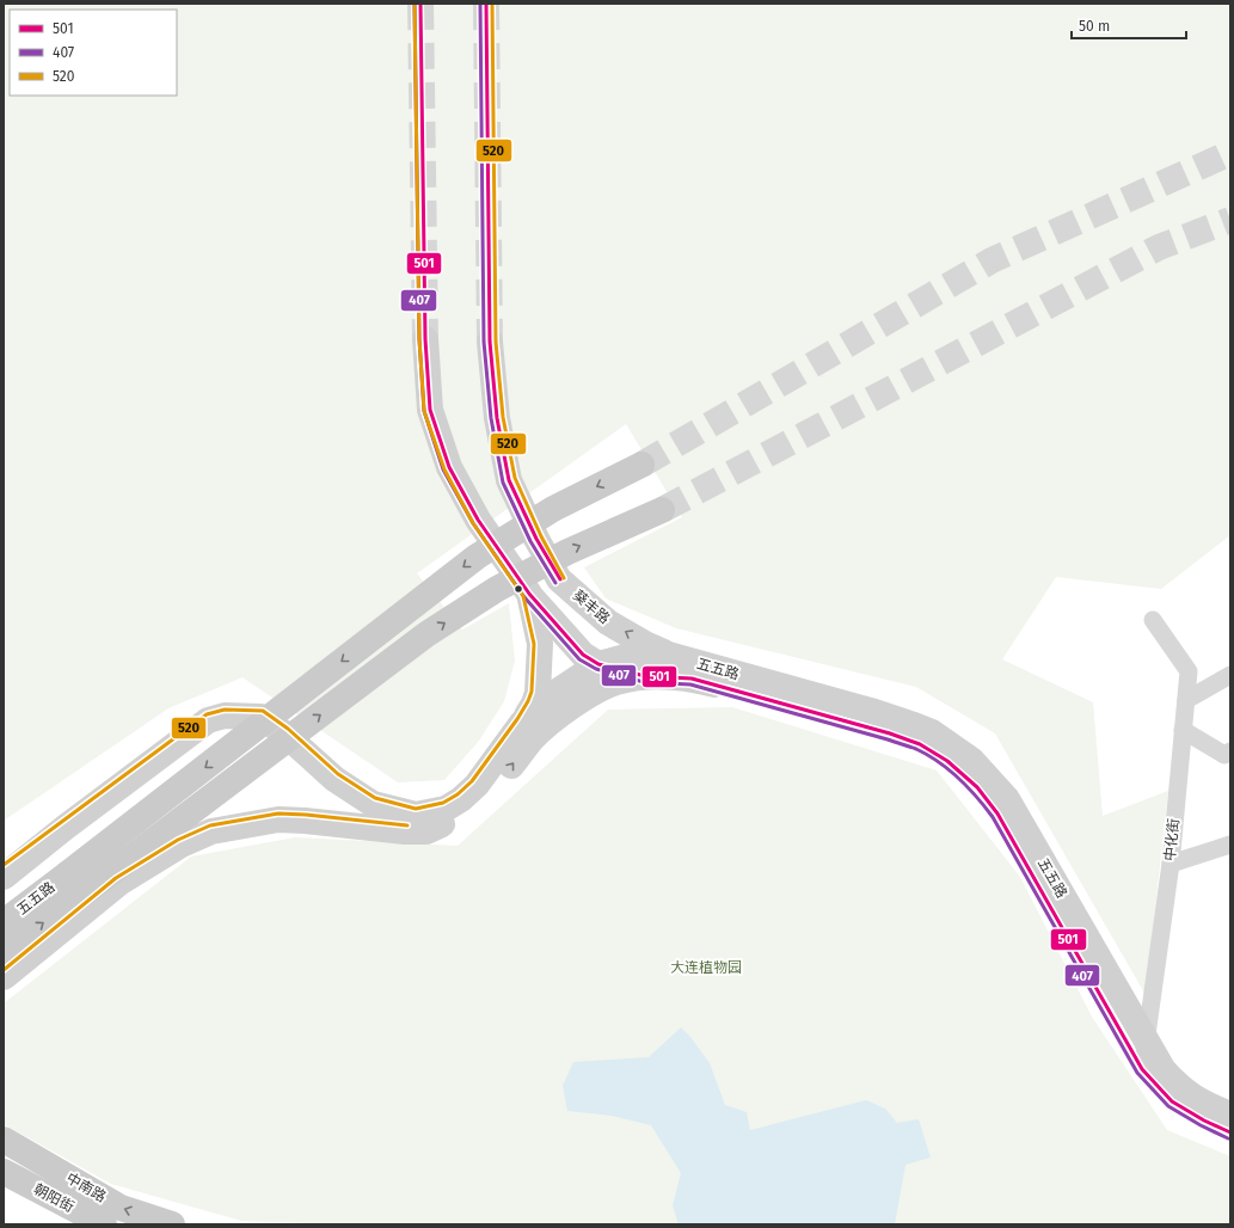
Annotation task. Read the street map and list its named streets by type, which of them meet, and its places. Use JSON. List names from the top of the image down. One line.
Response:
{"streets":{"main road":["葵丰路","五五路","中南路","朝阳街"],"street":["中化街"]},"crossings":[["葵丰路","五五路"],["五五路","中化街"]],"one_way":["中南路"],"parks":["大连植物园"],"lines":["transit line 501","transit line 407","transit line 520"],"legend":["501","407","520"],"scale_bar":"50 m"}
